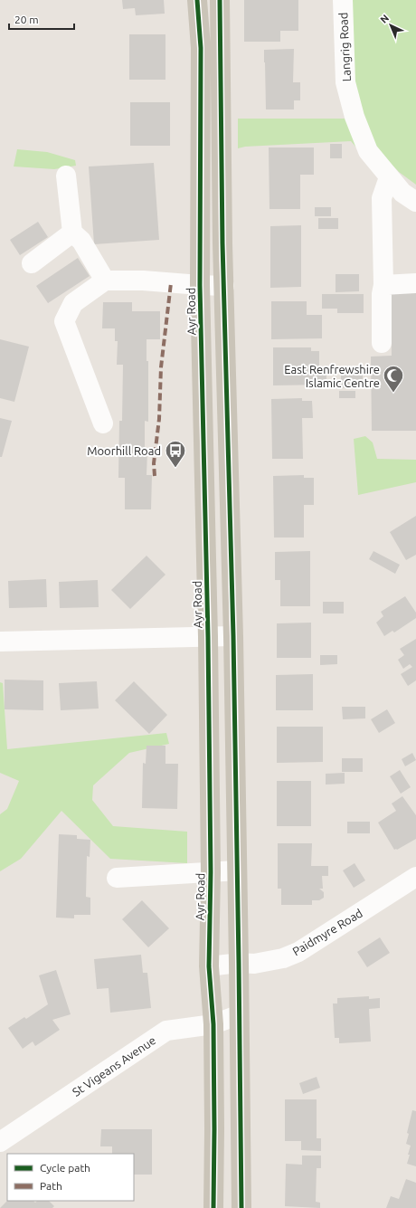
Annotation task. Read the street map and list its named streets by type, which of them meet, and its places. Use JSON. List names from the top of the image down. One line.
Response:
{"streets":{"main road":["Ayr Road"],"street":["Langrig Road","Paidmyre Road","St Vigeans Avenue"]},"crossings":[["Ayr Road","Paidmyre Road"],["Ayr Road","St Vigeans Avenue"]],"places":{"mosque":["East Renfrewshire Islamic Centre"],"bus stop":["Moorhill Road"]},"legend":["Cycle path","Path"],"scale_bar":"20 m","north":"top left"}
